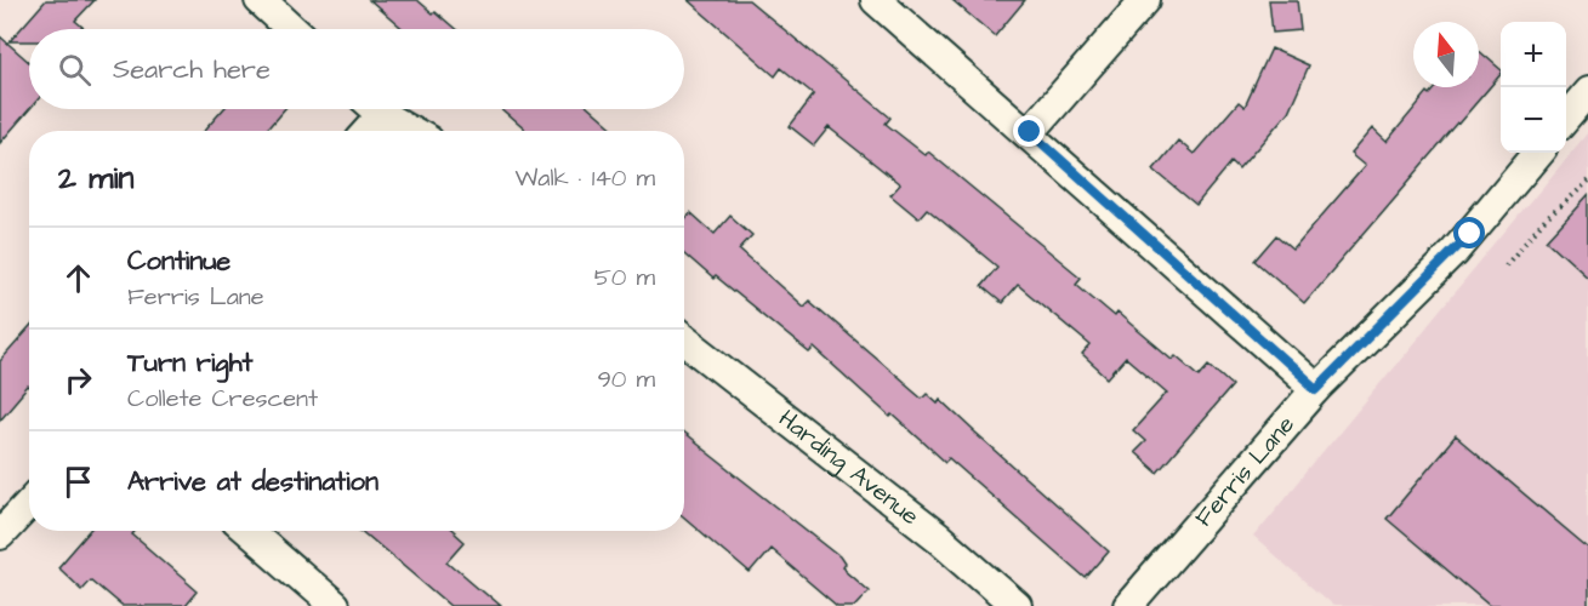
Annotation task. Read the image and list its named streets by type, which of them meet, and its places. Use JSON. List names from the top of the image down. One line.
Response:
{"streets":{"street":["Harding Avenue","Ferris Lane"]},"north":"top","page":{"map_buttons":["+","−"],"search":"Search here","heading":["2 min","Walk · 140 m"],"list":[["Continue","Ferris Lane","50 m"],["Turn right","Collete Crescent","90 m"],"Arrive at destination"]}}
